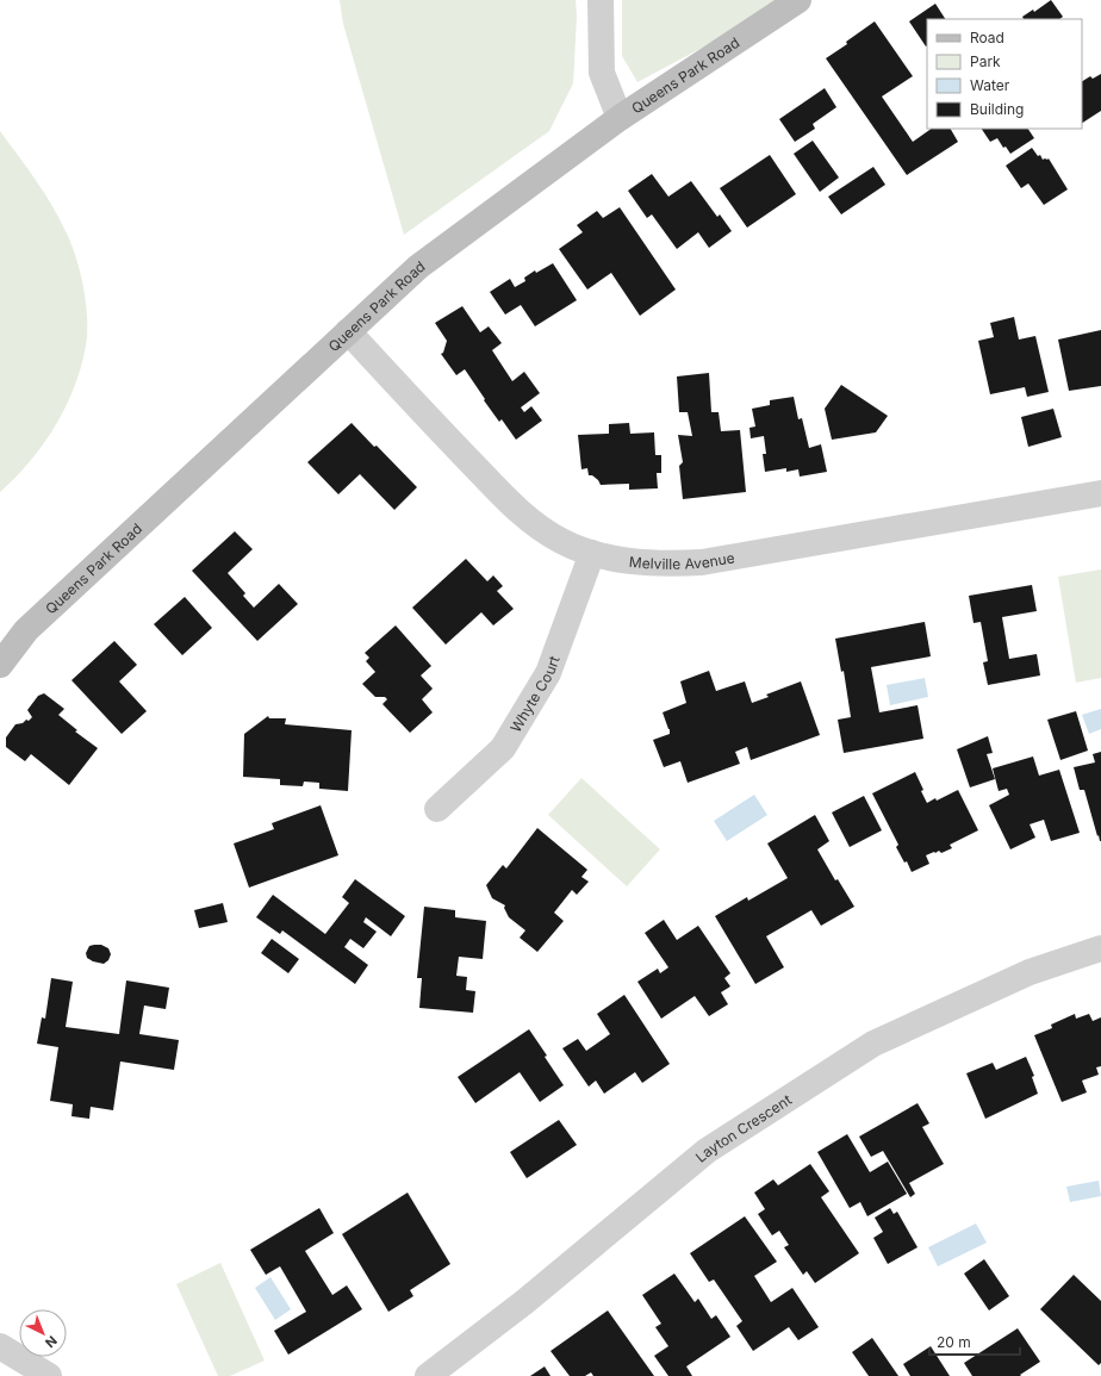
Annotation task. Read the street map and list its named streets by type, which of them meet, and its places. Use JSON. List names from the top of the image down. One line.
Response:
{"streets":{"main road":["Queens Park Road"],"street":["Melville Avenue","Whyte Court","Layton Crescent"]},"crossings":[["Queens Park Road","Melville Avenue"],["Melville Avenue","Whyte Court"]],"legend":["Road","Park","Water","Building"],"scale_bar":"20 m","north":"bottom right"}
